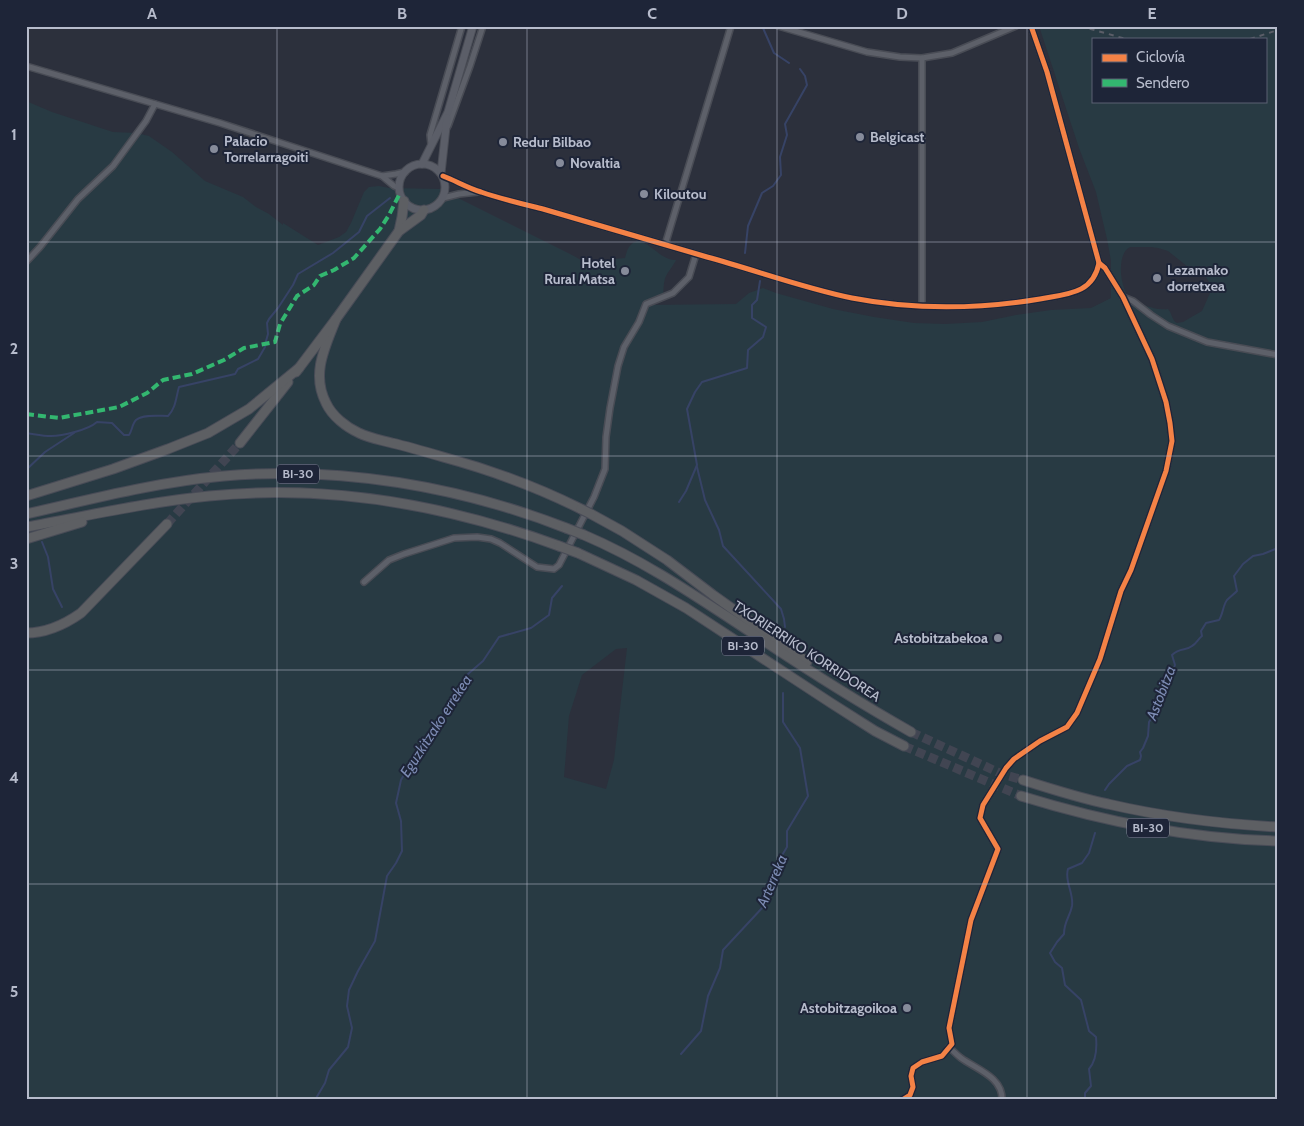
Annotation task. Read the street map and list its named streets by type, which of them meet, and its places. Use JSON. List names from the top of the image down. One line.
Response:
{"streets":{"highway":["BI-30","TXORIERRIKO KORRIDOREA"]},"water":["Astobitza","Eguzkitzako errekea","Arterreka"],"places":["Belgicast","Redur Bilbao","Palacio Torrelarragoiti","Novaltia","Kiloutou","Hotel Rural Matsa","Lezamako dorretxea","Astobitzabekoa","Astobitzagoikoa"],"legend":["Ciclovía","Sendero"],"grid":{"columns":["A","B","C","D","E"],"rows":["1","2","3","4","5"]}}
